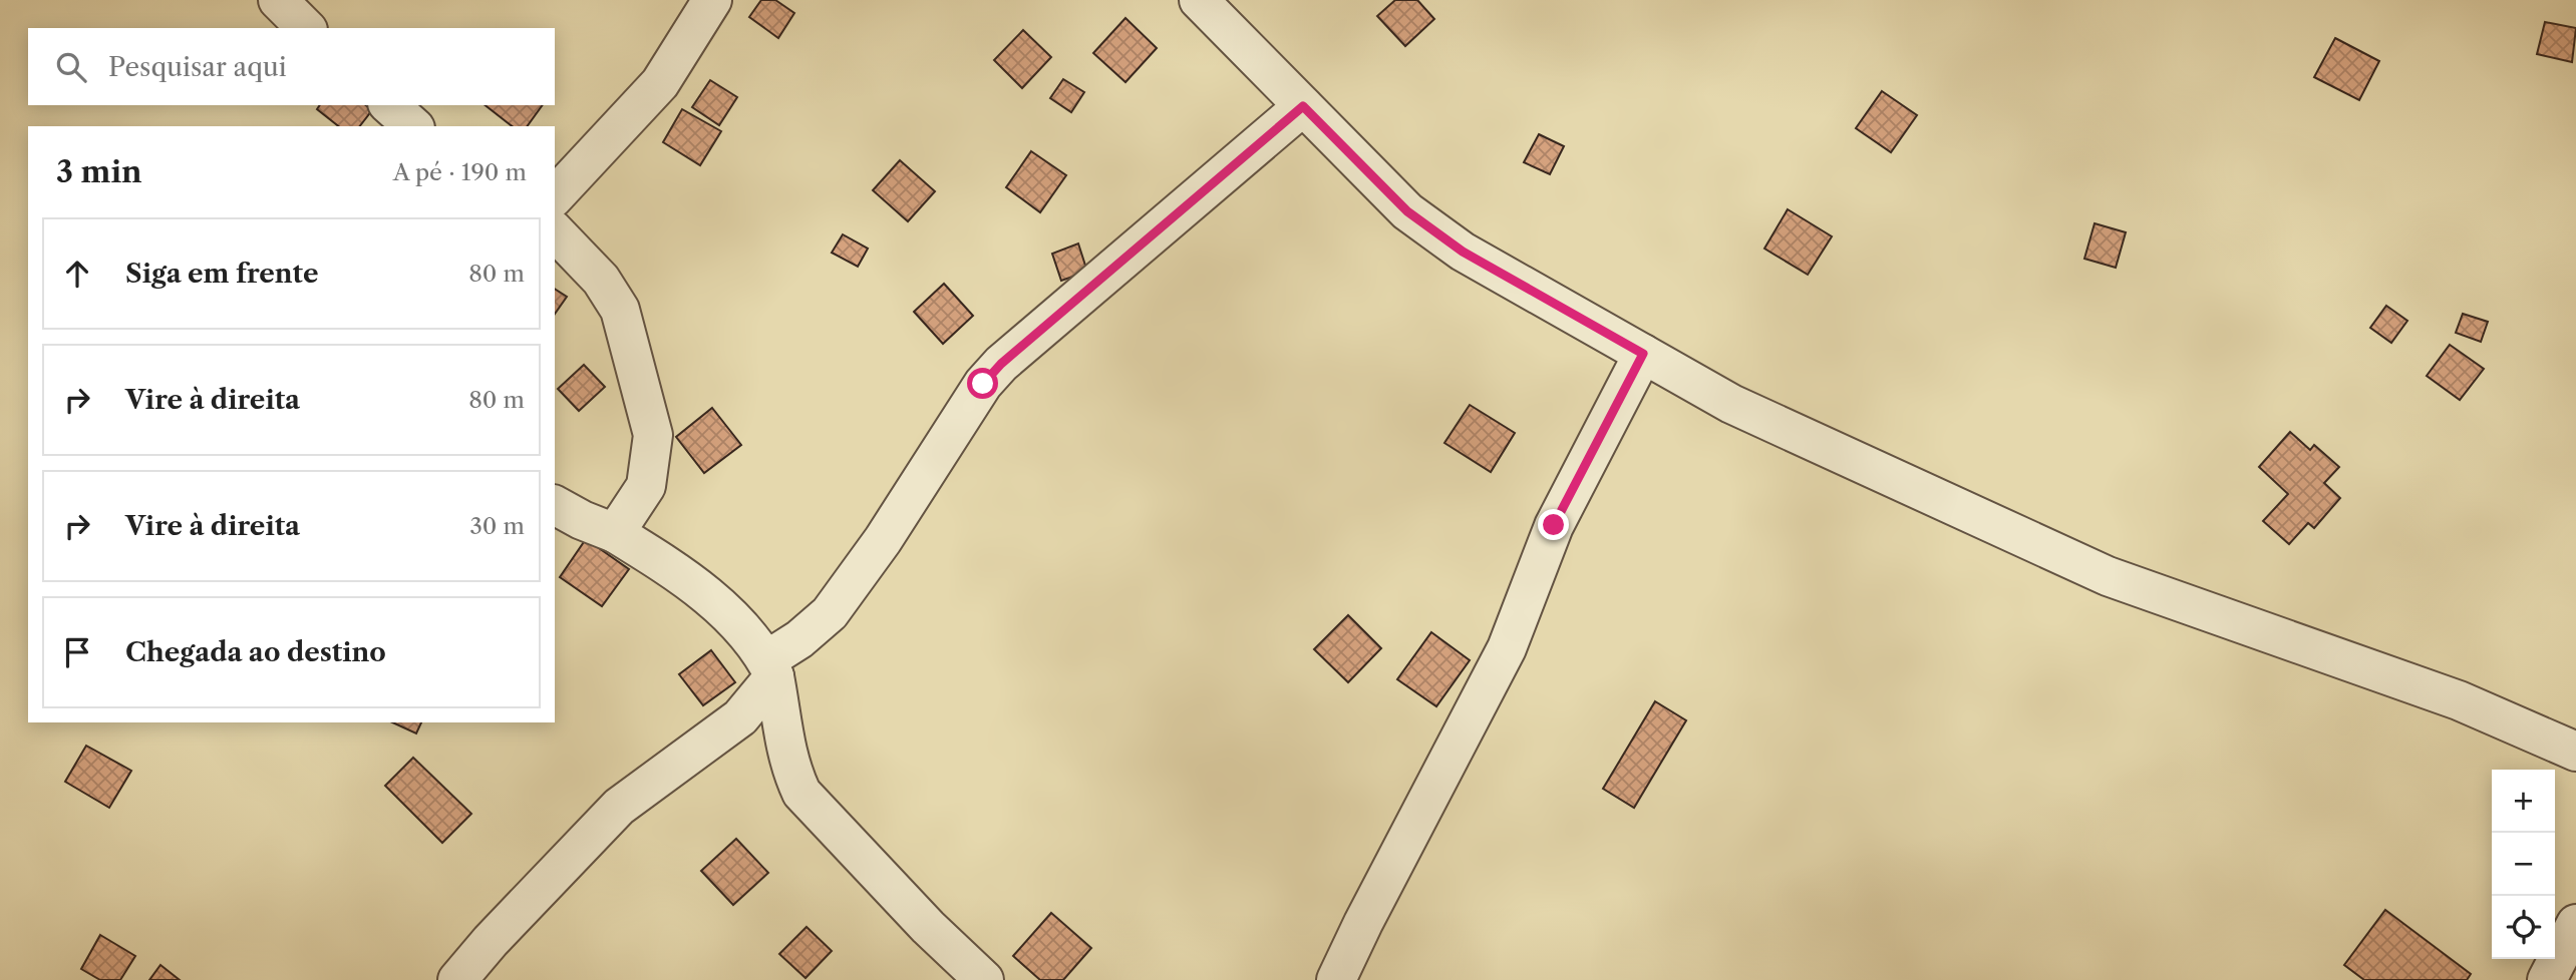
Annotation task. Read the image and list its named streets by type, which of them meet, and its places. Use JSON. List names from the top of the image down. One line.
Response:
{"page":{"search":"Pesquisar aqui","heading":["3 min","A pé · 190 m"],"list":[["Siga em frente","80 m"],["Vire à direita","80 m"],["Vire à direita","30 m"],"Chegada ao destino"],"map_buttons":["+","−"]}}
